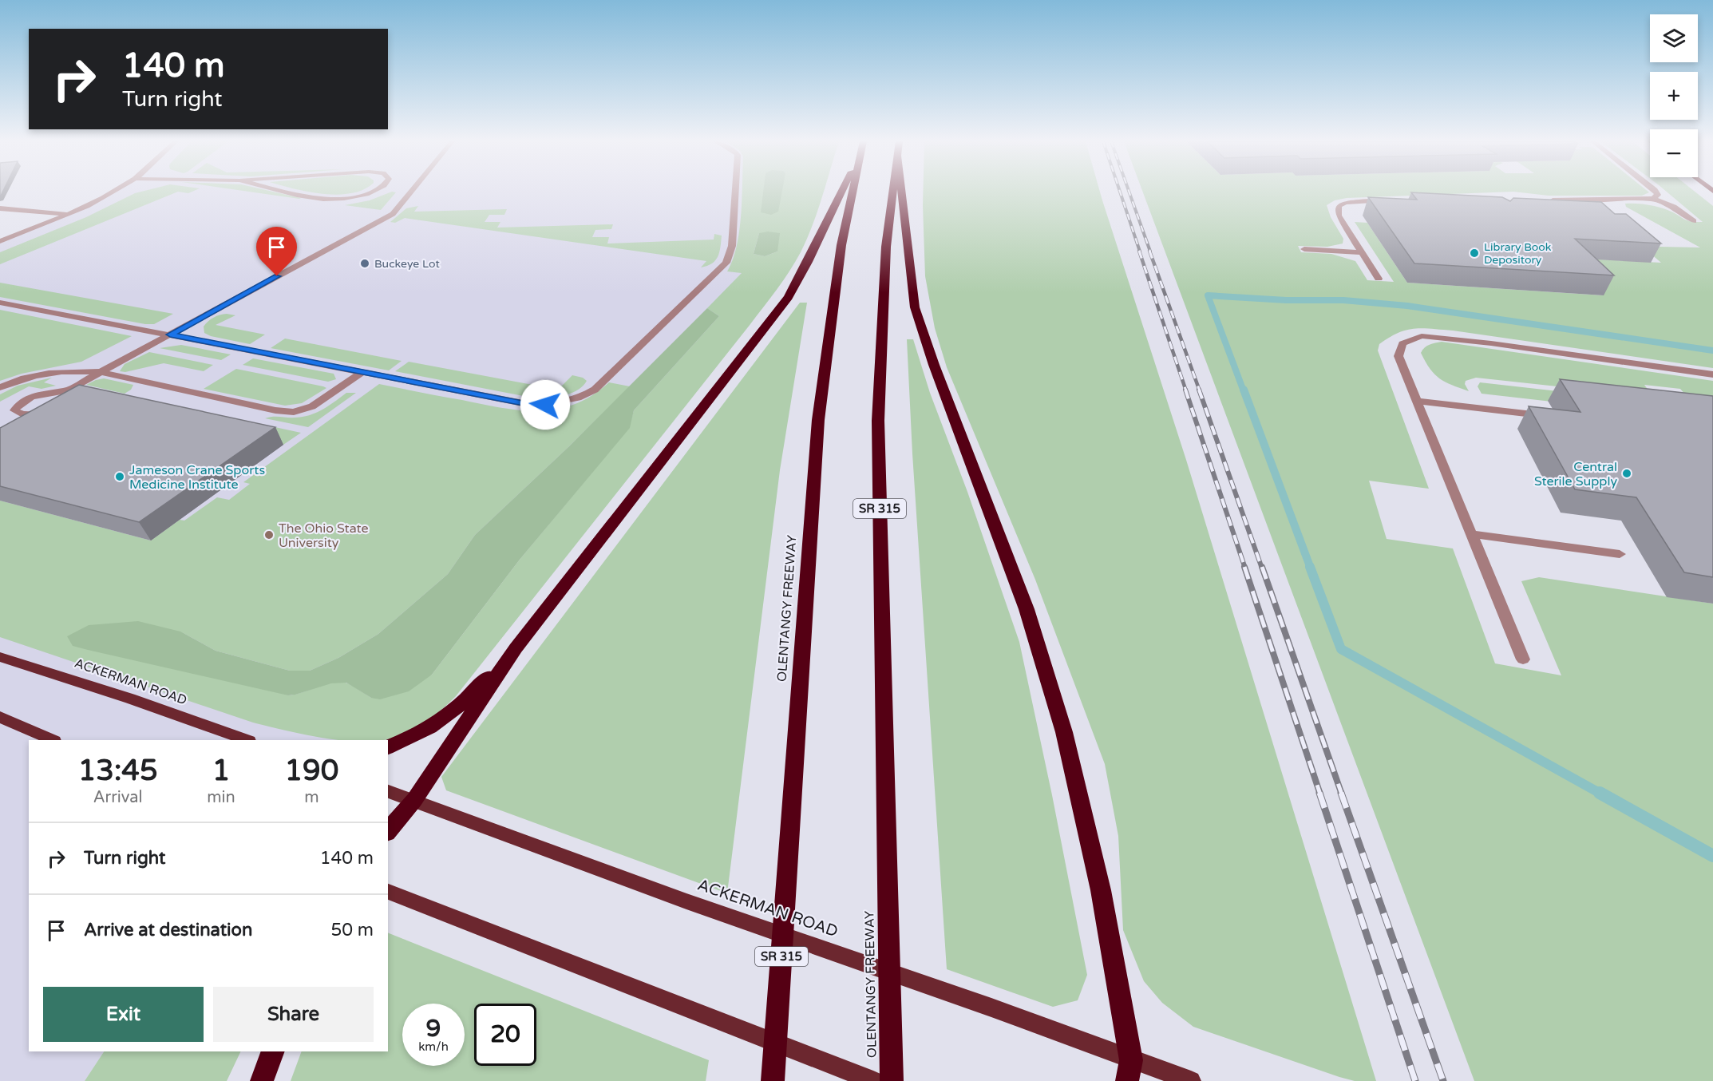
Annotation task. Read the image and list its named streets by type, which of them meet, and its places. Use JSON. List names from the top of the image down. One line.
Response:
{"streets":{"highway":["SR 315","OLENTANGY FREEWAY"],"main road":["ACKERMAN ROAD"]},"places":["Library Book Depository","Buckeye Lot","Central Sterile Supply","Jameson Crane Sports Medicine Institute","The Ohio State University"],"page":{"map_buttons":["+","−"],"turn":["140 m","Turn right"],"eta":["13:45","Arrival","1","min","190","m"],"list":[{"name":"Turn right","value":"140 m"},{"name":"Arrive at destination","value":"50 m"}],"buttons":["Exit","Share"],"speed":"9 km/h","limit":"20"}}
